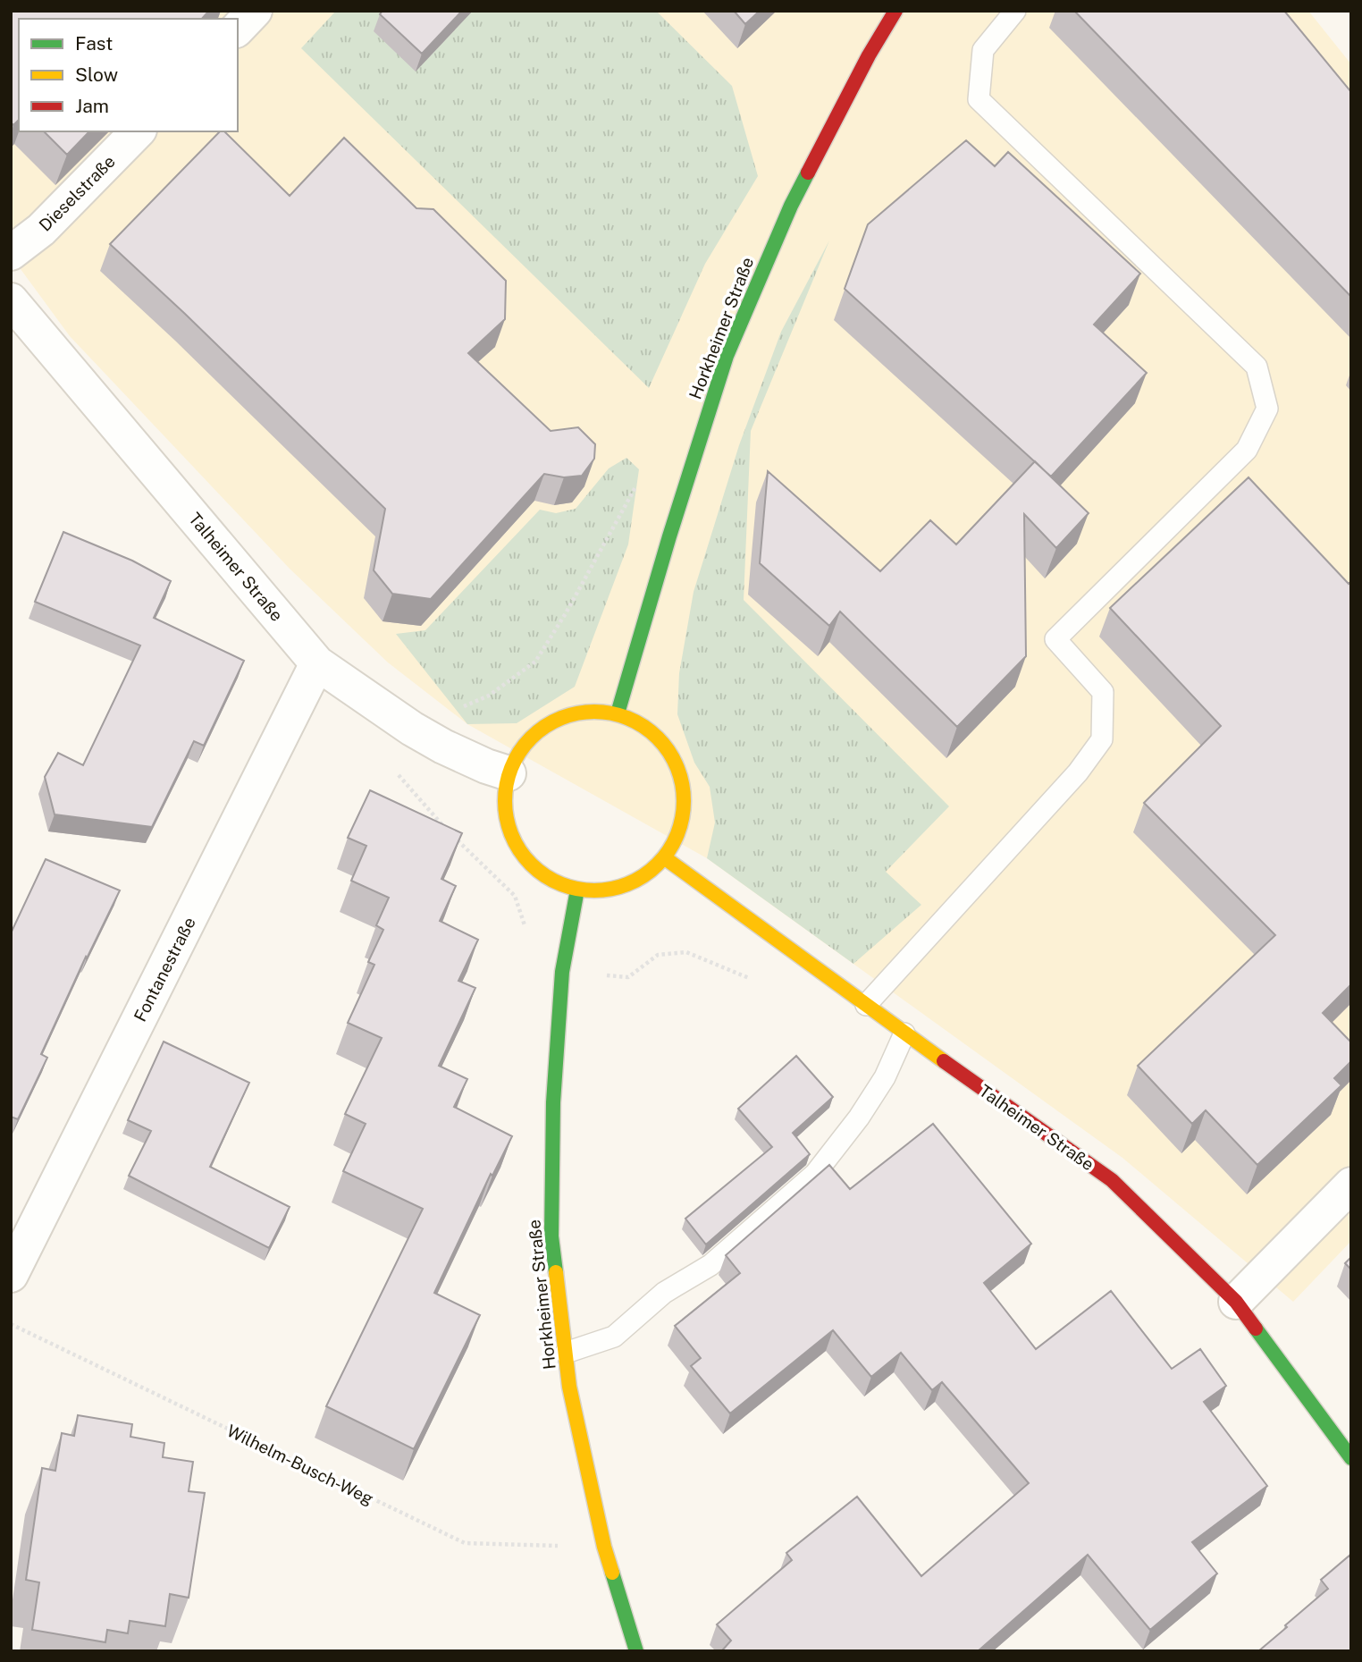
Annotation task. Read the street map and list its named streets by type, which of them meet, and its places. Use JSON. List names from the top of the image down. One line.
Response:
{"streets":{"main road":["Horkheimer Straße","Talheimer Straße"],"street":["Dieselstraße","Fontanestraße"],"path":["Wilhelm-Busch-Weg"]},"crossings":[["Horkheimer Straße","Talheimer Straße"],["Horkheimer Straße","Wilhelm-Busch-Weg"],["Talheimer Straße","Fontanestraße"]],"legend":["Fast","Slow","Jam"]}
